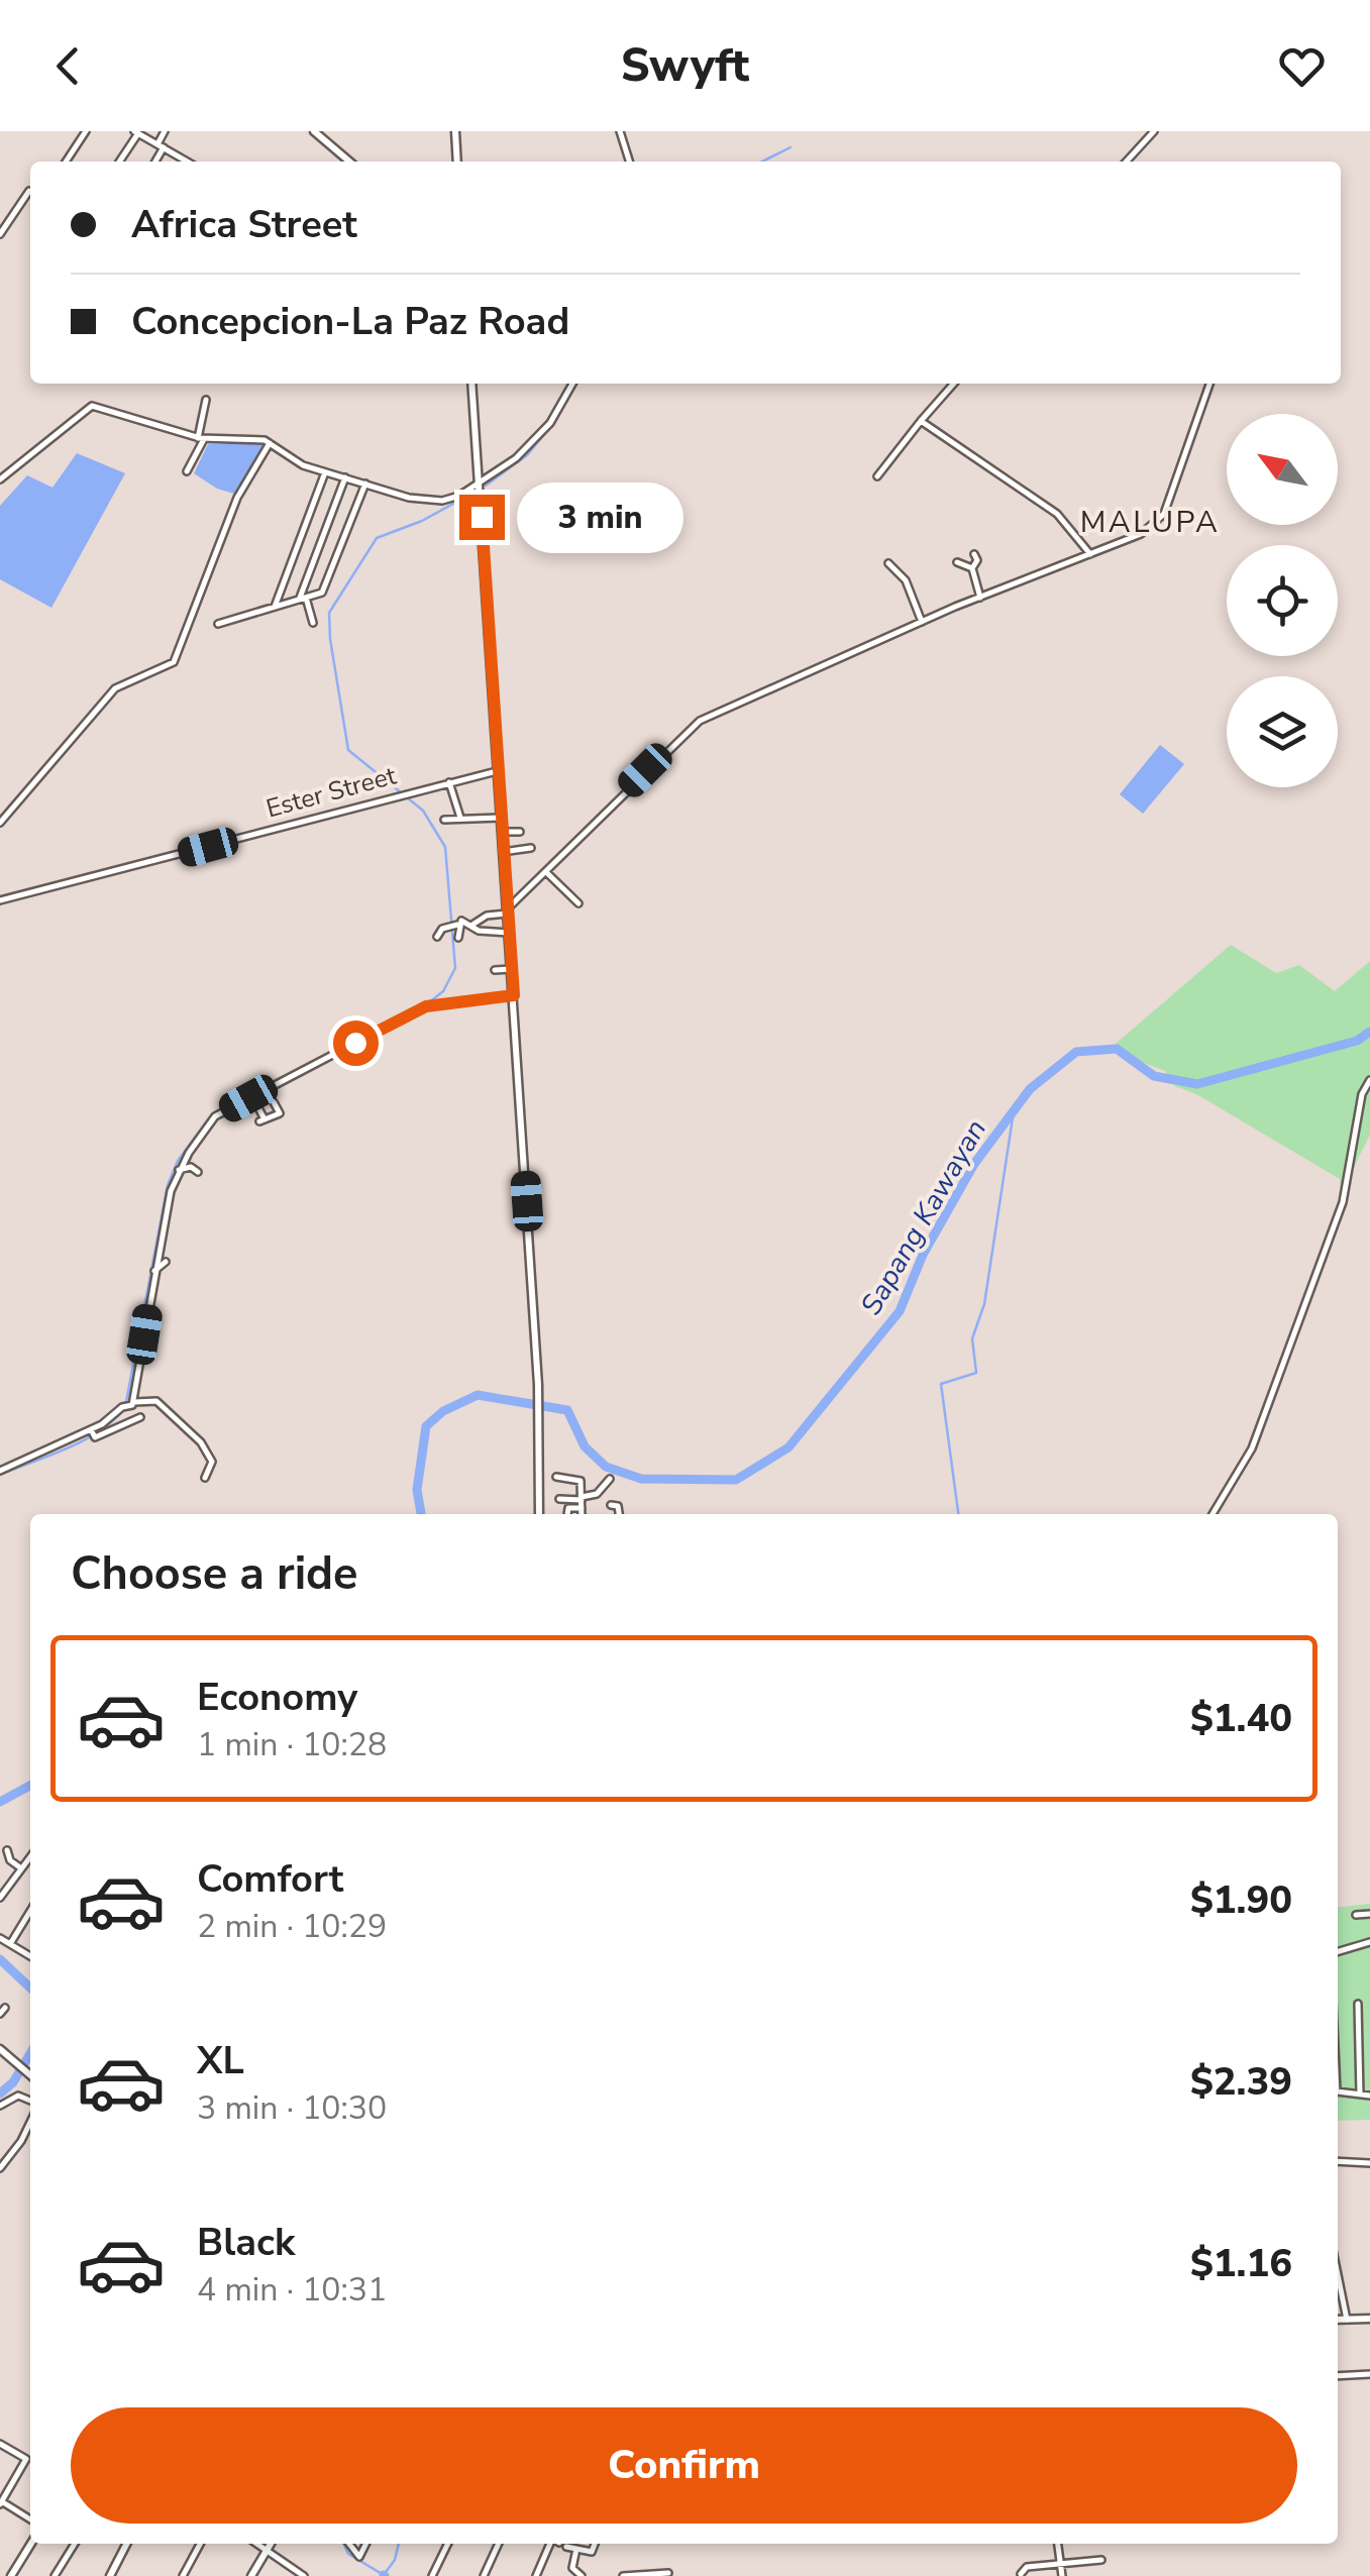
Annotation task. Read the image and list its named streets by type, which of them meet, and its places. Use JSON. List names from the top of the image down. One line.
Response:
{"streets":{"street":["Ester Street"]},"districts":["MALUPA"],"water":["Sapang Kawayan"],"north":"top left","page":{"header":"Swyft","banner":["Africa Street","Concepcion-La Paz Road"],"bubble":"3 min","heading":"Choose a ride","list":[{"name":"Economy","note":"1 min · 10:28","value":"$1.40"},{"name":"Comfort","note":"2 min · 10:29","value":"$1.90"},{"name":"XL","note":"3 min · 10:30","value":"$2.39"},{"name":"Black","note":"4 min · 10:31","value":"$1.16"}],"buttons":"Confirm"}}
